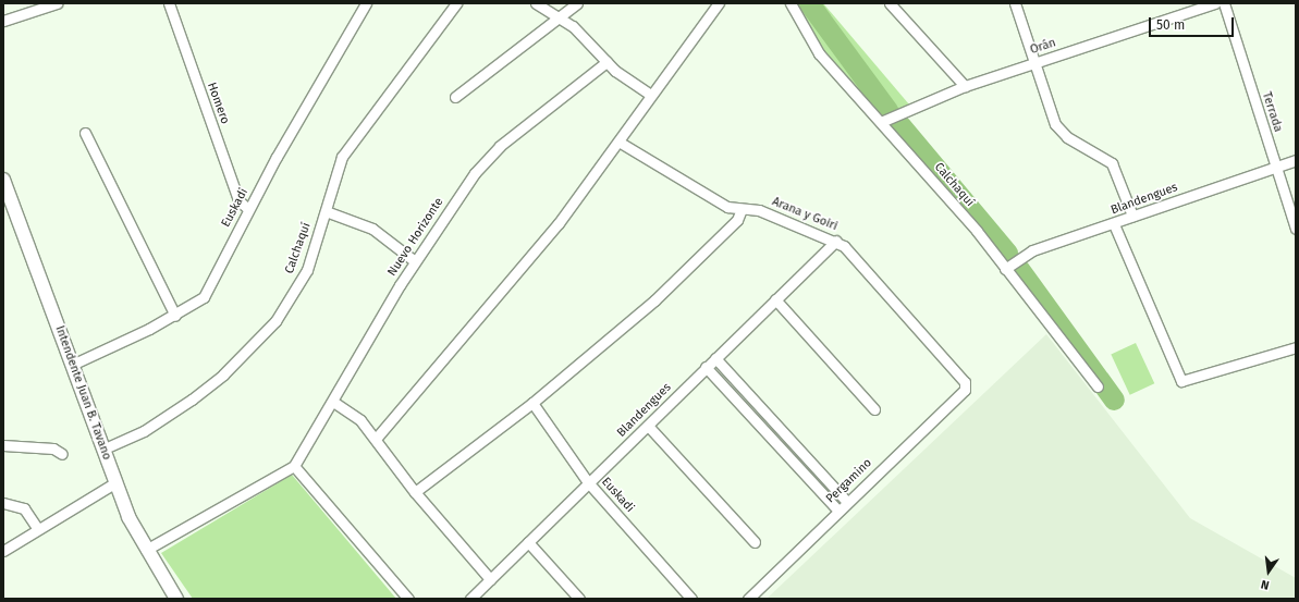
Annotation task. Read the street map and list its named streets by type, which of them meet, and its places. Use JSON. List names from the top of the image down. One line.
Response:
{"streets":{"street":["Orán","Homero","Terrada","Calchaquí","Blandengues","Euskadi","Arana y Goiri","Nuevo Horizonte","Intendente Juan B. Tavano","Pergamino"]},"crossings":[["Orán","Calchaquí"],["Homero","Euskadi"],["Terrada","Blandengues"],["Calchaquí","Blandengues"],["Calchaquí","Intendente Juan B. Tavano"],["Blandengues","Euskadi"],["Blandengues","Arana y Goiri"],["Euskadi","Intendente Juan B. Tavano"],["Arana y Goiri","Pergamino"]],"scale_bar":"50 m","north":"bottom"}
